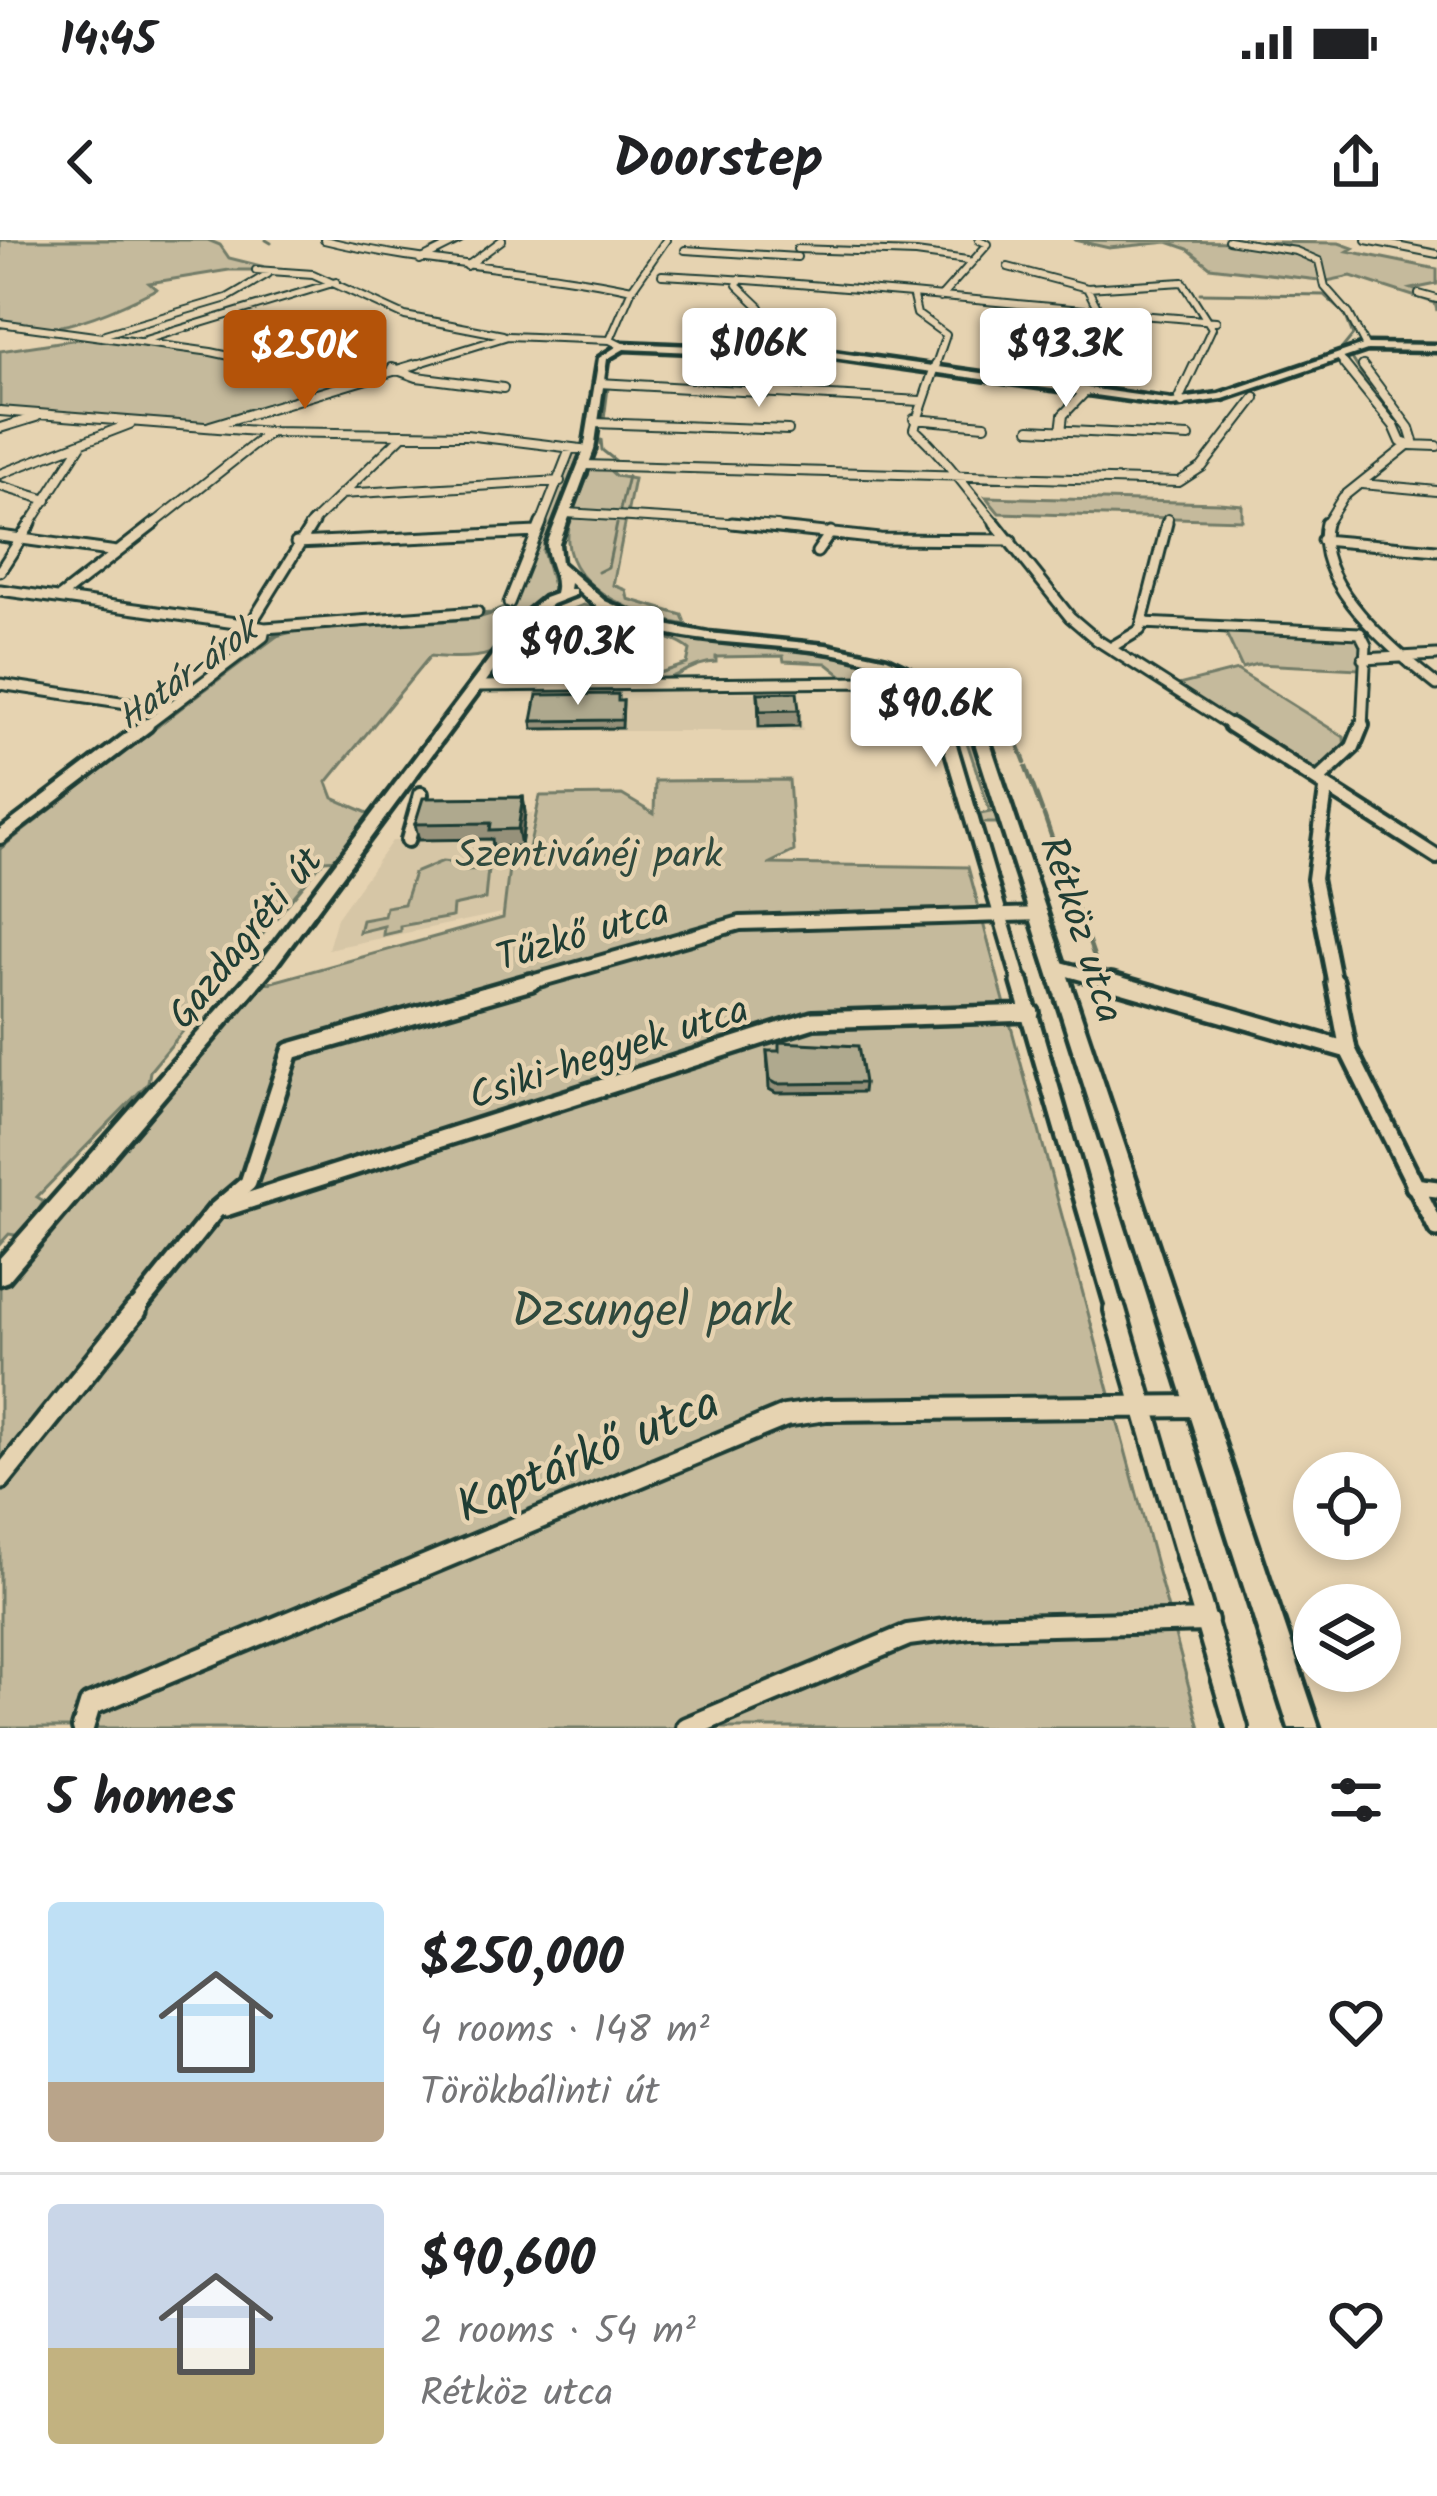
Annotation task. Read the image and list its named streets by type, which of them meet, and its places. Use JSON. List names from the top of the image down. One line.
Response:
{"streets":{"street":["Rétköz utca","Tűzkő utca","Gazdagréti út","Csiki-hegyek utca","Kaptárkő utca"]},"crossings":[["Rétköz utca","Tűzkő utca"],["Rétköz utca","Gazdagréti út"],["Rétköz utca","Csiki-hegyek utca"],["Rétköz utca","Kaptárkő utca"],["Tűzkő utca","Csiki-hegyek utca"]],"water":["Határ-árok"],"parks":["Szentivánéj park","Dzsungel park"],"page":{"status":"14:45","header":"Doorstep","price":["$106K","$93.3K","$250K","$90.3K","$90.6K"],"heading":"5 homes","list":[{"name":"$250,000","note":"4 rooms · 148 m² · Törökbálinti út"},{"name":"$90,600","note":"2 rooms · 54 m² · Rétköz utca"}]}}
